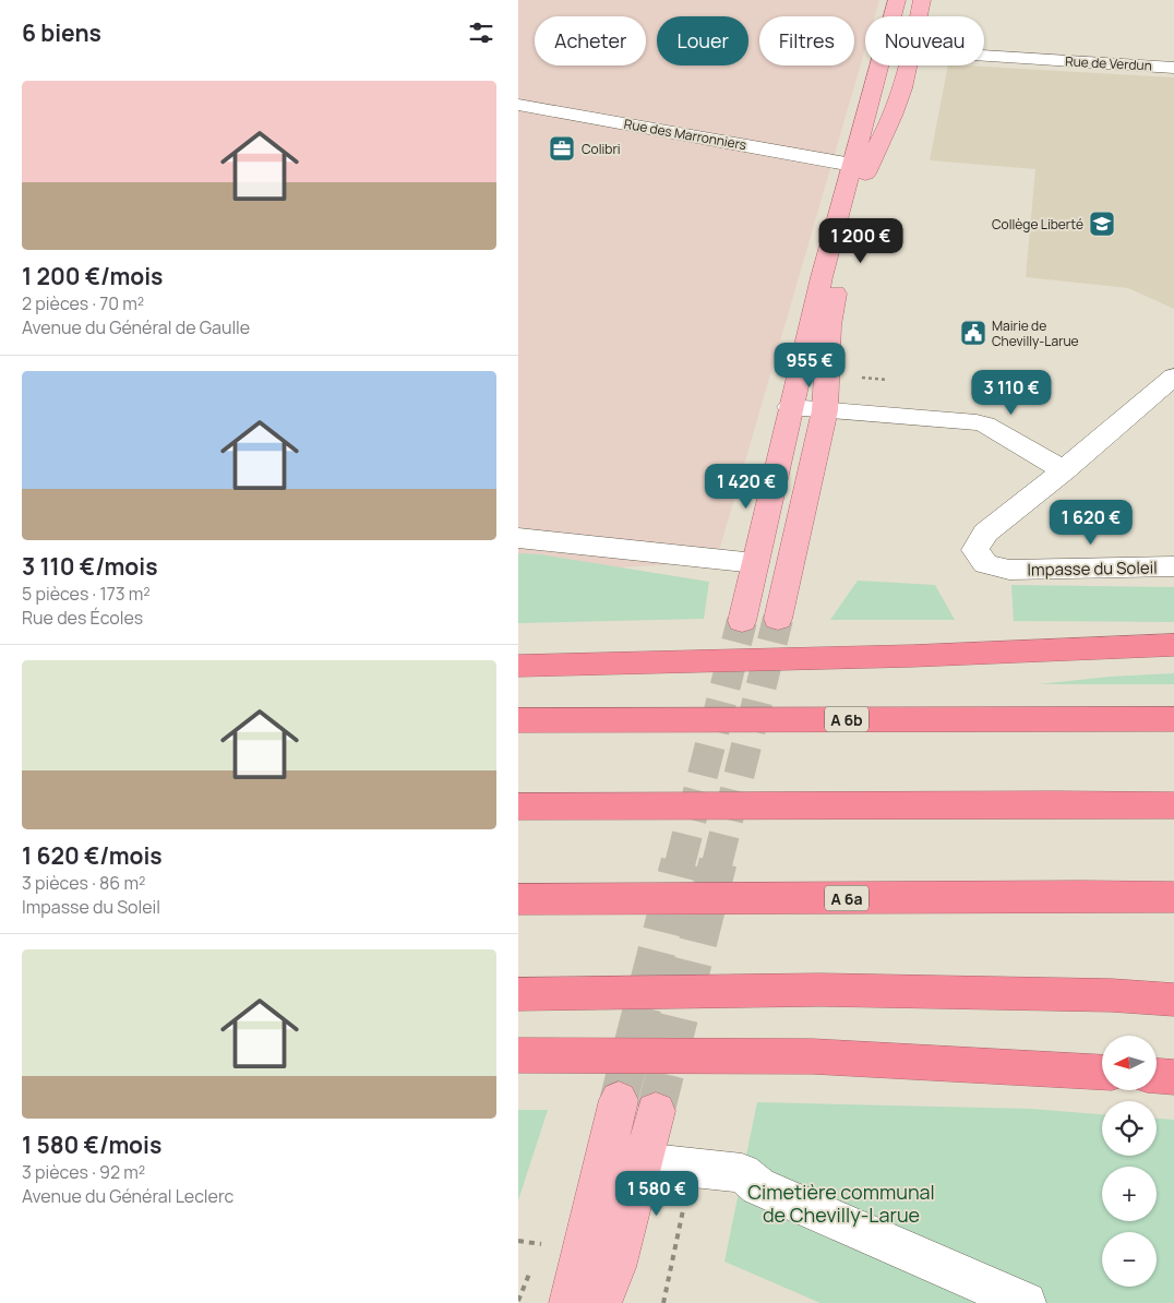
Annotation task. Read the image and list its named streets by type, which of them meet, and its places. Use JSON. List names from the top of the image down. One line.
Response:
{"streets":{"highway":["A 6b","A 6a"],"street":["Rue de Verdun","Rue des Marronniers","Impasse du Soleil"]},"parks":["Cimetière communal de Chevilly-Larue"],"places":{"office":["Colibri"],"school or university":["Collège Liberté"],"public building":["Mairie de Chevilly-Larue"]},"north":"left","page":{"heading":"6 biens","chip":["Acheter","Louer","Filtres","Nouveau"],"list":[{"name":"1 200 €/mois","note":"2 pièces · 70 m² · Avenue du Général de Gaulle"},{"name":"3 110 €/mois","note":"5 pièces · 173 m² · Rue des Écoles"},{"name":"1 620 €/mois","note":"3 pièces · 86 m² · Impasse du Soleil"},{"name":"1 580 €/mois","note":"3 pièces · 92 m² · Avenue du Général Leclerc"}],"price":["1 200 €","955 €","3 110 €","1 420 €","1 620 €","1 580 €"],"map_buttons":["+","−"]}}
